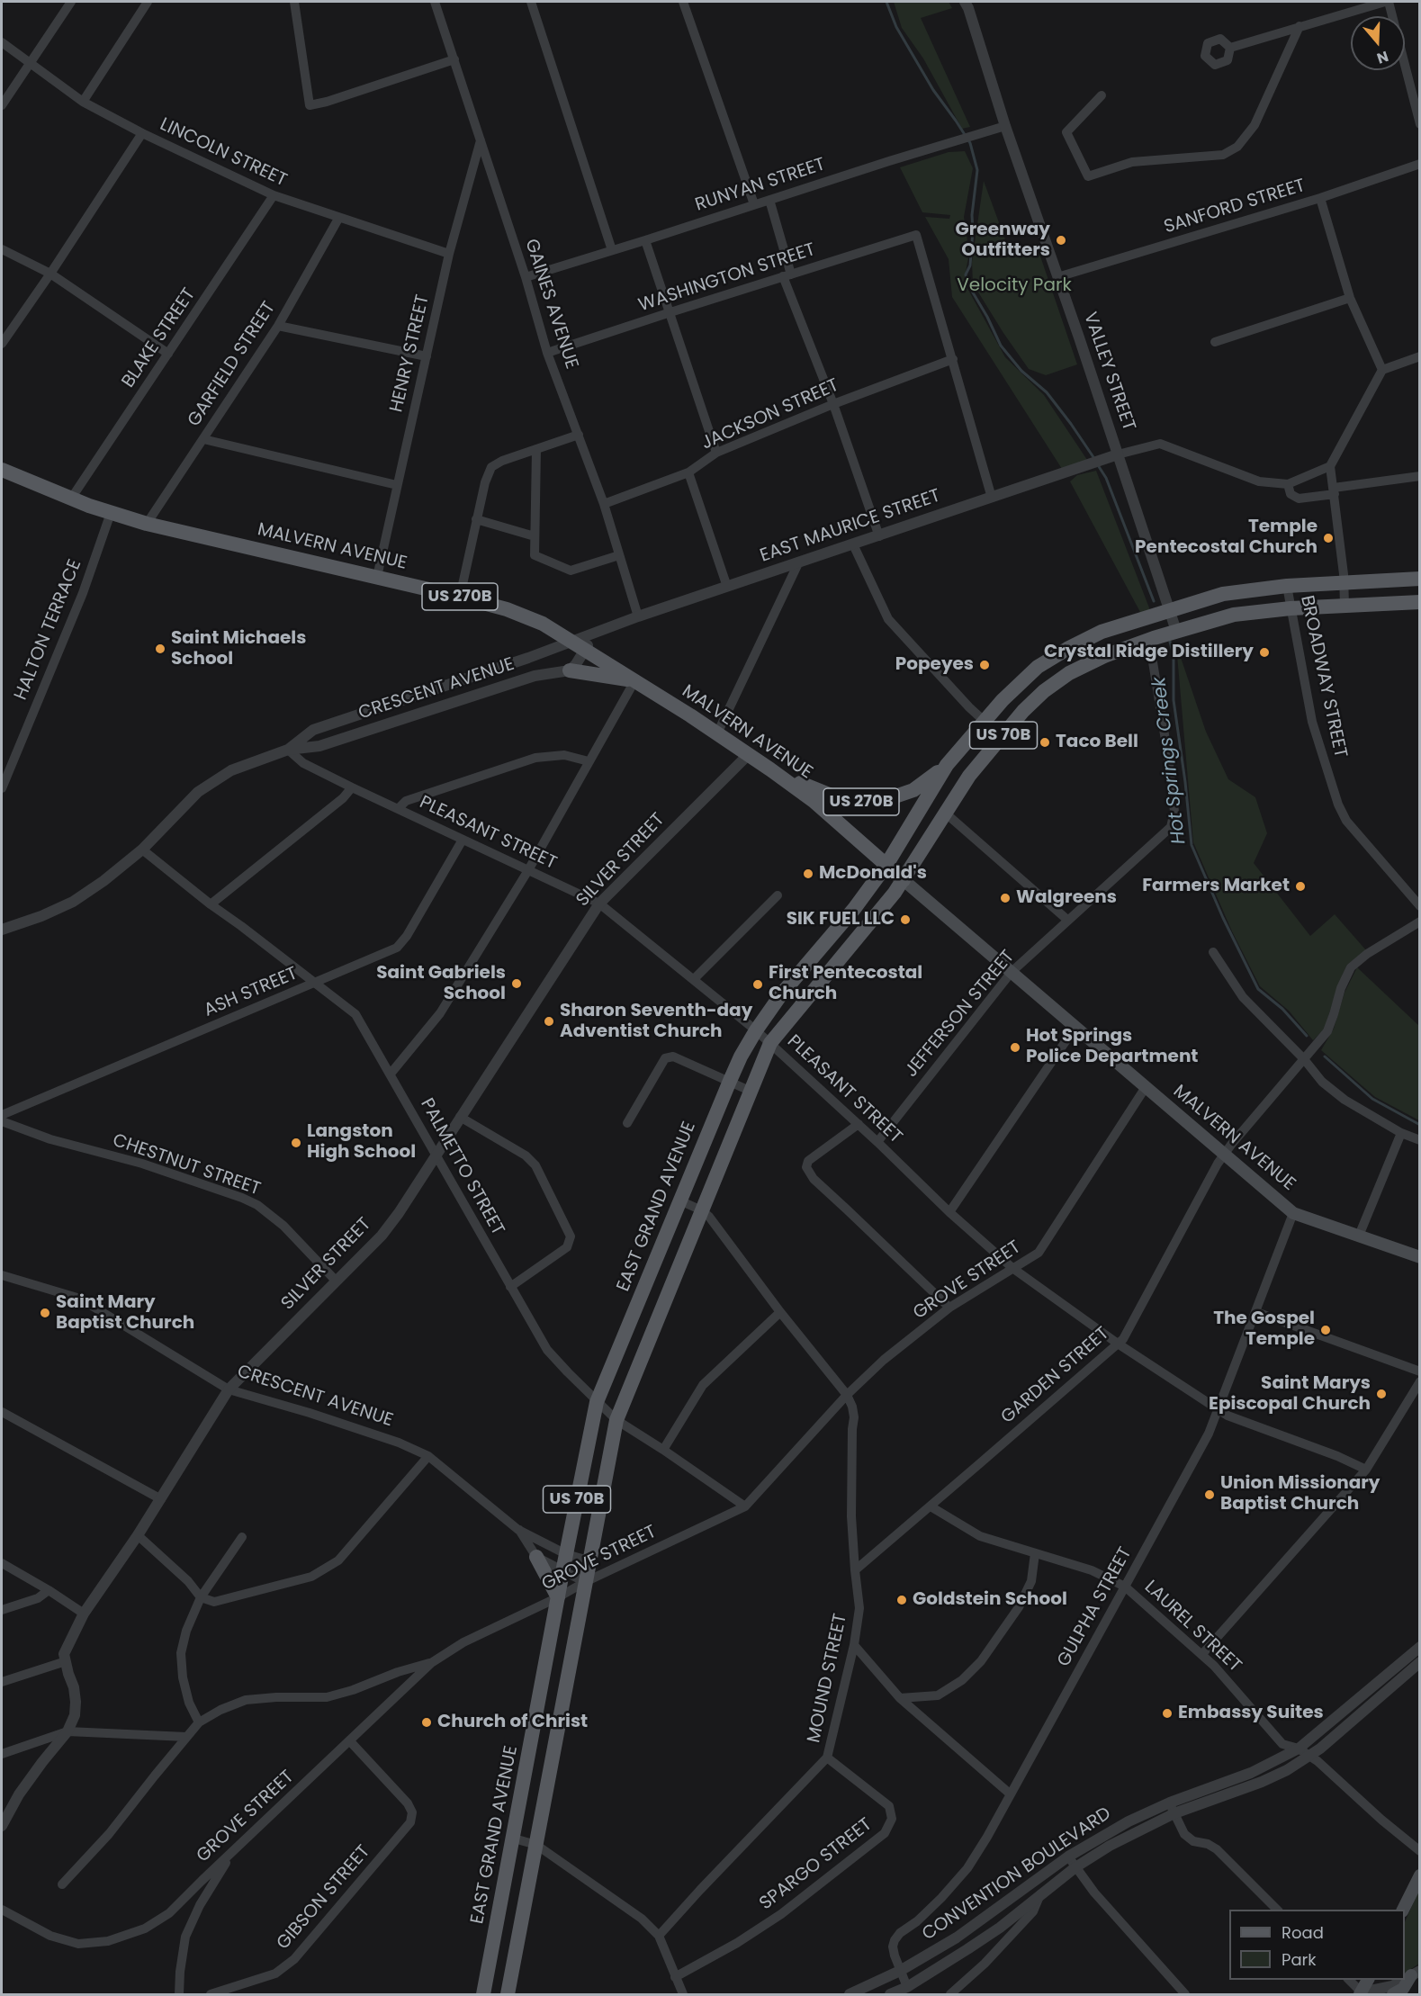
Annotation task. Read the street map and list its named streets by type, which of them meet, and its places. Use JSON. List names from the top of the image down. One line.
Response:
{"streets":{"main road":["MALVERN AVENUE","US 270B","US 70B","EAST GRAND AVENUE"],"street":["LINCOLN STREET","RUNYAN STREET","SANFORD STREET","WASHINGTON STREET","GAINES AVENUE","BLAKE STREET","HENRY STREET","GARFIELD STREET","VALLEY STREET","JACKSON STREET","EAST MAURICE STREET","HALTON TERRACE","BROADWAY STREET","CRESCENT AVENUE","PLEASANT STREET","SILVER STREET","ASH STREET","JEFFERSON STREET","CHESTNUT STREET","PALMETTO STREET","GROVE STREET","GARDEN STREET","GULPHA STREET","LAUREL STREET","MOUND STREET","SPARGO STREET","CONVENTION BOULEVARD","GIBSON STREET"]},"crossings":[["LINCOLN STREET","BLAKE STREET"],["LINCOLN STREET","HENRY STREET"],["LINCOLN STREET","GARFIELD STREET"],["RUNYAN STREET","GAINES AVENUE"],["RUNYAN STREET","VALLEY STREET"],["SANFORD STREET","VALLEY STREET"],["WASHINGTON STREET","GAINES AVENUE"],["WASHINGTON STREET","JACKSON STREET"],["GAINES AVENUE","HENRY STREET"],["GAINES AVENUE","JACKSON STREET"],["GAINES AVENUE","EAST MAURICE STREET"],["BLAKE STREET","MALVERN AVENUE"],["HENRY STREET","MALVERN AVENUE"],["GARFIELD STREET","MALVERN AVENUE"],["VALLEY STREET","EAST MAURICE STREET"],["VALLEY STREET","US 70B"],["VALLEY STREET","EAST GRAND AVENUE"],["EAST MAURICE STREET","MALVERN AVENUE"],["EAST MAURICE STREET","CRESCENT AVENUE"],["MALVERN AVENUE","US 270B"],["MALVERN AVENUE","HALTON TERRACE"],["MALVERN AVENUE","CRESCENT AVENUE"],["MALVERN AVENUE","US 70B"],["MALVERN AVENUE","SILVER STREET"],["MALVERN AVENUE","JEFFERSON STREET"],["MALVERN AVENUE","EAST GRAND AVENUE"],["MALVERN AVENUE","GROVE STREET"],["MALVERN AVENUE","GARDEN STREET"],["MALVERN AVENUE","GULPHA STREET"],["US 270B","EAST GRAND AVENUE"],["BROADWAY STREET","US 70B"],["CRESCENT AVENUE","US 70B"],["CRESCENT AVENUE","PLEASANT STREET"],["CRESCENT AVENUE","SILVER STREET"],["CRESCENT AVENUE","PALMETTO STREET"],["CRESCENT AVENUE","EAST GRAND AVENUE"],["CRESCENT AVENUE","GROVE STREET"],["US 70B","PLEASANT STREET"],["US 70B","JEFFERSON STREET"],["US 70B","PALMETTO STREET"],["US 70B","EAST GRAND AVENUE"],["US 70B","GROVE STREET"],["PLEASANT STREET","SILVER STREET"],["PLEASANT STREET","ASH STREET"],["PLEASANT STREET","JEFFERSON STREET"],["PLEASANT STREET","EAST GRAND AVENUE"],["PLEASANT STREET","GROVE STREET"],["PLEASANT STREET","GARDEN STREET"],["PLEASANT STREET","GULPHA STREET"],["SILVER STREET","CHESTNUT STREET"],["SILVER STREET","PALMETTO STREET"],["ASH STREET","PALMETTO STREET"],["PALMETTO STREET","EAST GRAND AVENUE"],["PALMETTO STREET","GROVE STREET"],["EAST GRAND AVENUE","GROVE STREET"],["GROVE STREET","MOUND STREET"],["GROVE STREET","GIBSON STREET"],["GARDEN STREET","LAUREL STREET"],["GARDEN STREET","MOUND STREET"],["GULPHA STREET","LAUREL STREET"],["GULPHA STREET","CONVENTION BOULEVARD"],["LAUREL STREET","MOUND STREET"],["LAUREL STREET","CONVENTION BOULEVARD"],["MOUND STREET","SPARGO STREET"]],"water":["Hot Springs Creek"],"parks":["Velocity Park"],"places":["Greenway Outfitters","Temple Pentecostal Church","Saint Michaels School","Crystal Ridge Distillery","Popeyes","Taco Bell","McDonald's","Farmers Market","Walgreens","SIK FUEL LLC","Saint Gabriels School","First Pentecostal Church","Sharon Seventh-day Adventist Church","Hot Springs Police Department","Langston High School","Saint Mary Baptist Church","The Gospel Temple","Saint Marys Episcopal Church","Union Missionary Baptist Church","Goldstein School","Embassy Suites","Church of Christ"],"legend":["Road","Park"],"north":"bottom"}
